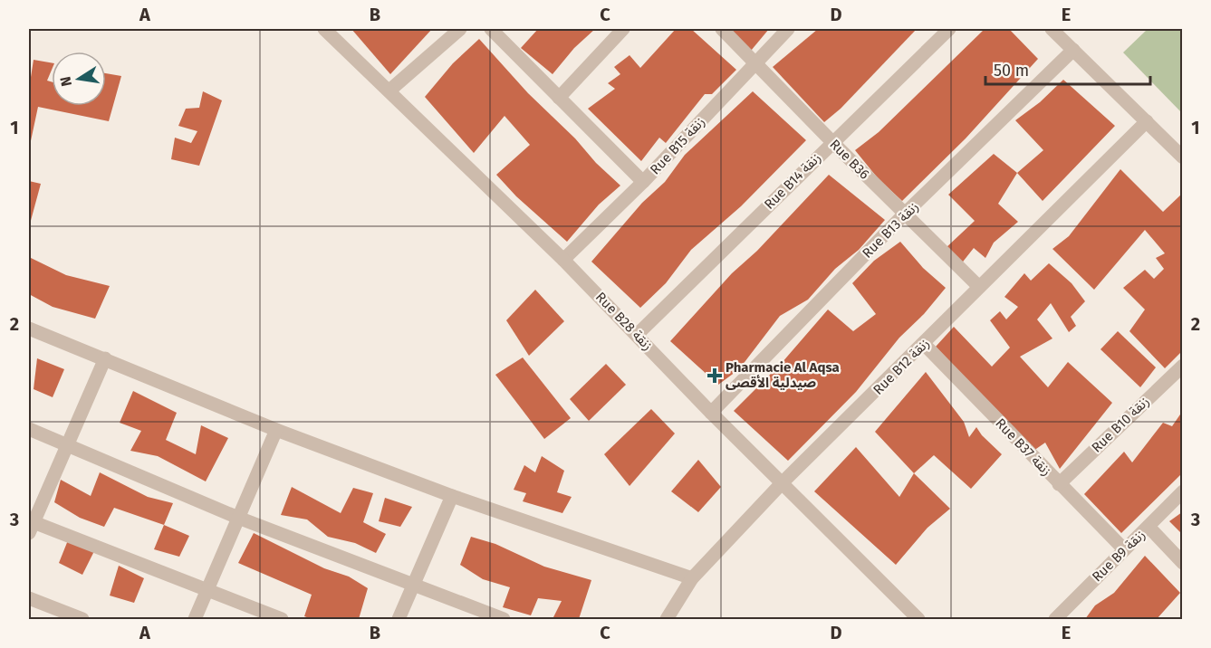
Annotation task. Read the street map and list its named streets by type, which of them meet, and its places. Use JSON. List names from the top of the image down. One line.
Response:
{"streets":{"street":["Rue B15 زنقة","Rue B36","Rue B14 زنقة","Rue B13 زنقة","Rue B28 زنقة","Rue B12 زنقة","Rue B10 زنقة","Rue B37 زنقة","Rue B9 زنقة"]},"crossings":[["Rue B15 زنقة","Rue B36"],["Rue B15 زنقة","Rue B28 زنقة"],["Rue B36","Rue B14 زنقة"],["Rue B36","Rue B13 زنقة"],["Rue B36","Rue B12 زنقة"],["Rue B14 زنقة","Rue B28 زنقة"],["Rue B13 زنقة","Rue B28 زنقة"],["Rue B28 زنقة","Rue B12 زنقة"],["Rue B12 زنقة","Rue B37 زنقة"],["Rue B10 زنقة","Rue B37 زنقة"],["Rue B37 زنقة","Rue B9 زنقة"]],"places":{"health":["Pharmacie Al Aqsa صيدلية الأقصى"]},"scale_bar":"50 m","north":"left","grid":{"columns":["A","B","C","D","E"],"rows":["1","2","3"]}}
